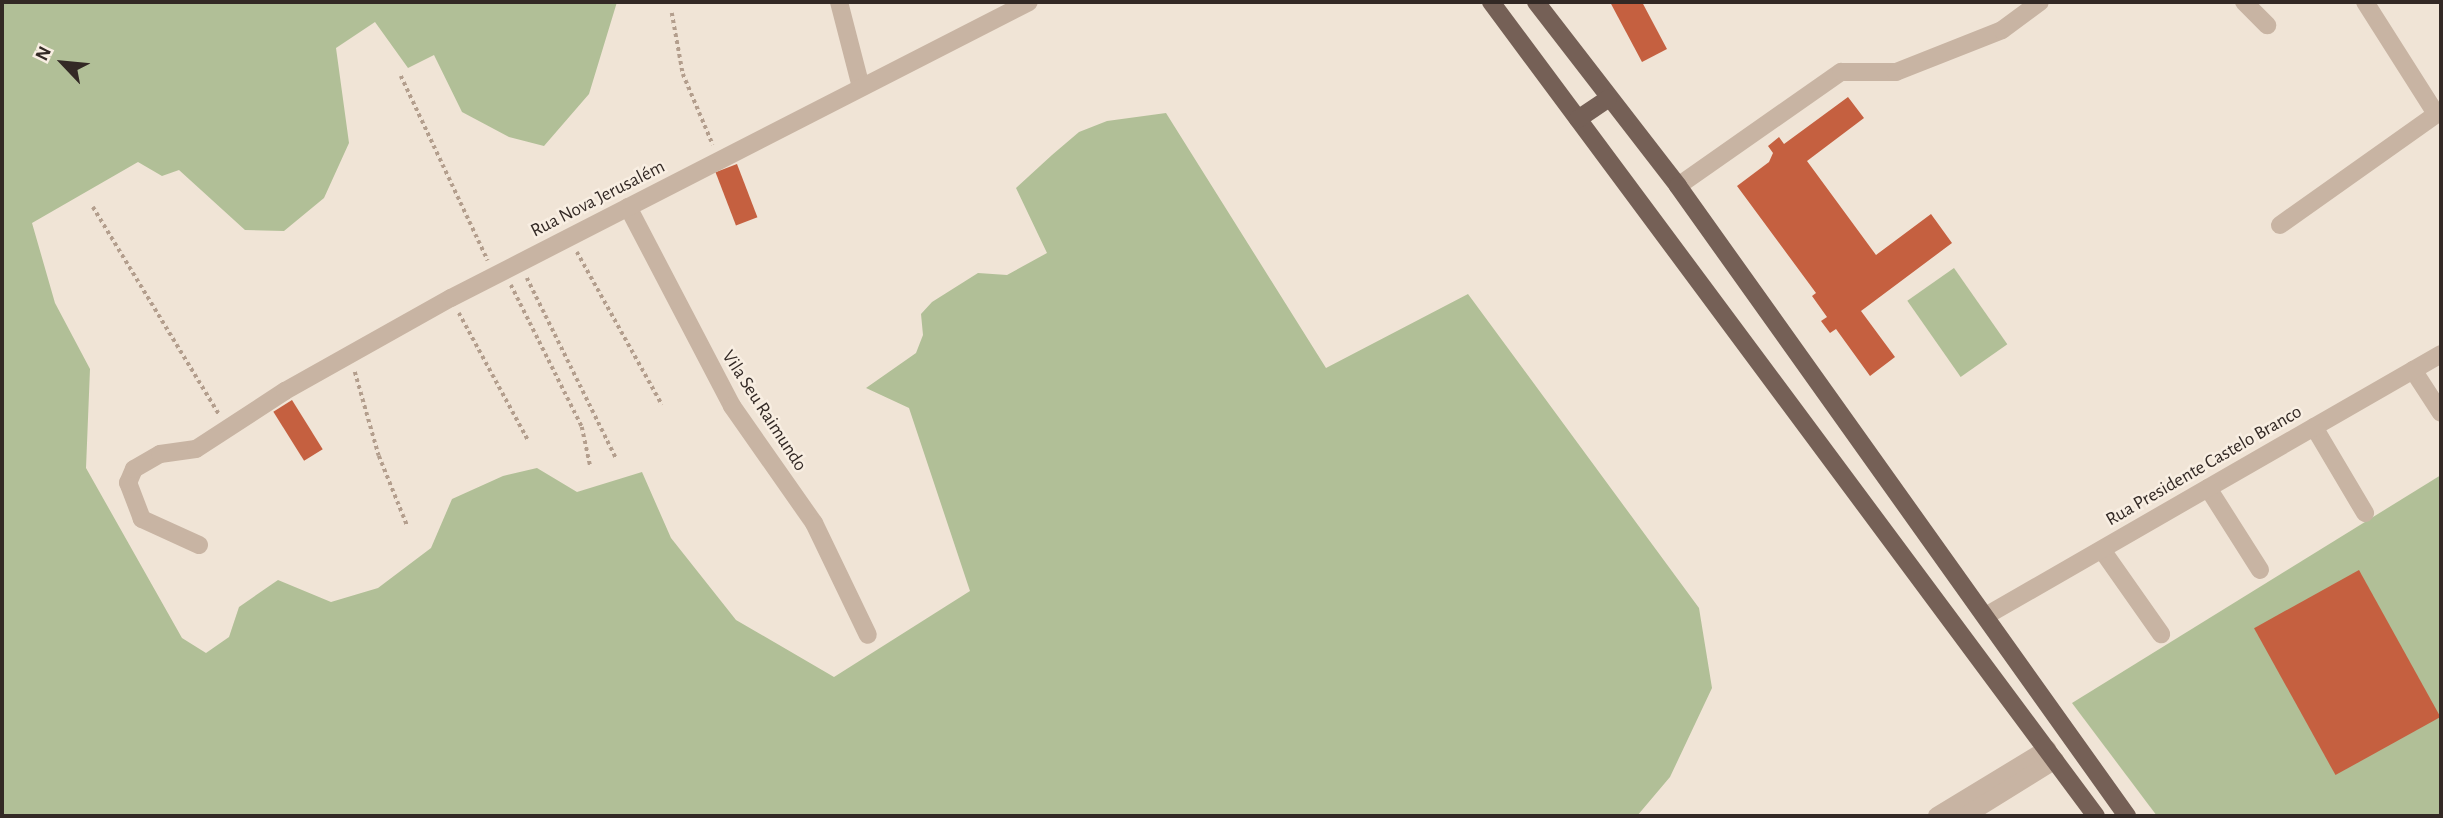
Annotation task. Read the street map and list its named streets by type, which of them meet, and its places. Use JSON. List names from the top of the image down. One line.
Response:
{"streets":{"street":["Rua Nova Jerusalém","Vila Seu Raimundo","Rua Presidente Castelo Branco"]},"crossings":[["Rua Nova Jerusalém","Vila Seu Raimundo"]],"north":"top left"}
